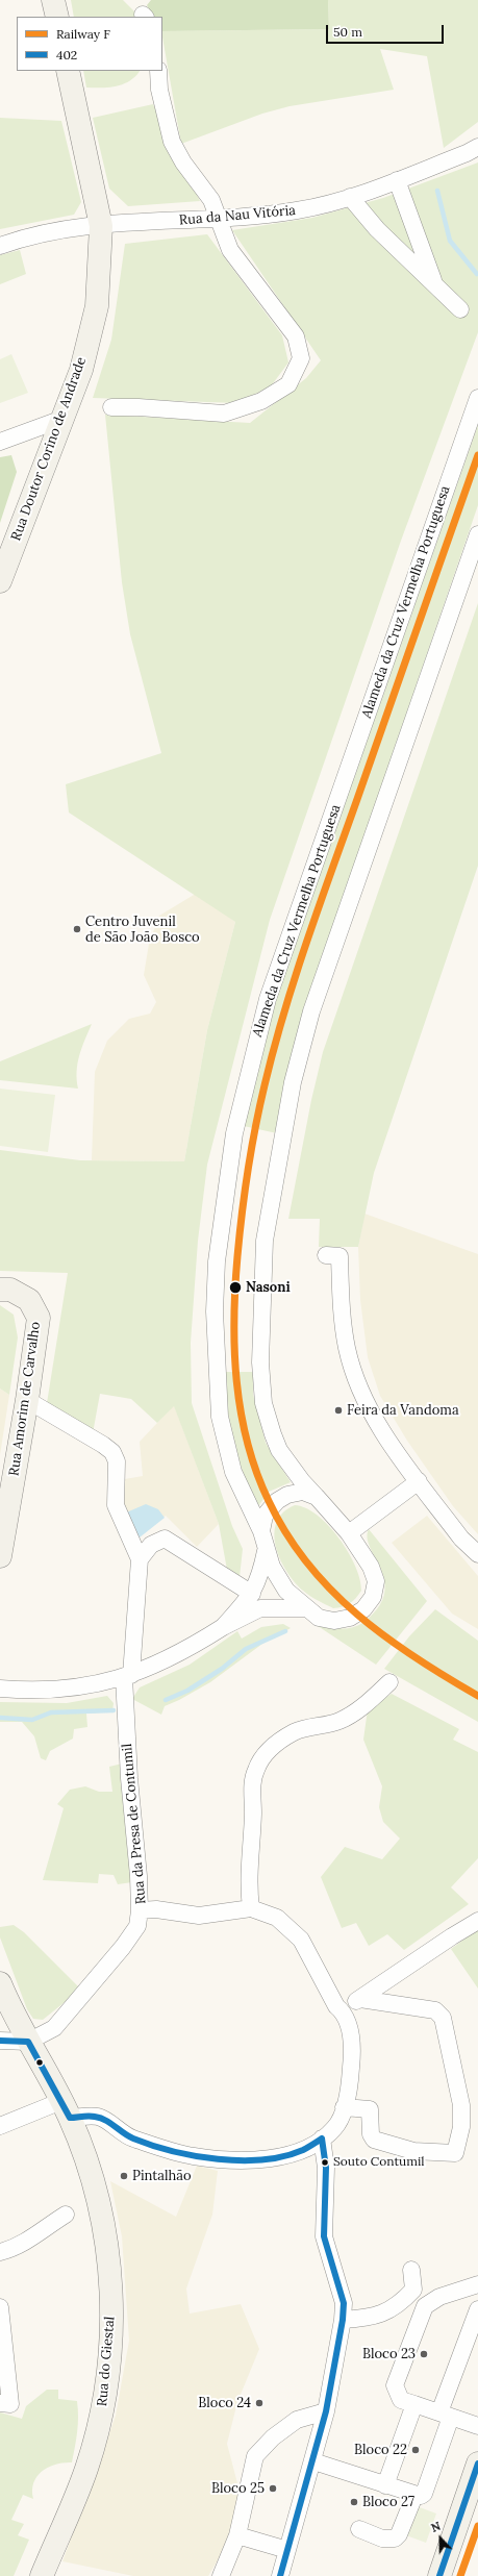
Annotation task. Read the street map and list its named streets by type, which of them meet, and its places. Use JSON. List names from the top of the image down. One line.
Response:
{"streets":{"street":["Rua da Nau Vitória","Rua Doutor Corino de Andrade","Alameda da Cruz Vermelha Portuguesa","Rua Amorim de Carvalho","Rua da Presa de Contumil","Rua do Giestal"]},"crossings":[["Rua da Nau Vitória","Rua Doutor Corino de Andrade"],["Rua Amorim de Carvalho","Rua da Presa de Contumil"]],"places":["Centro Juvenil de São João Bosco","Nasoni","Feira da Vandoma","Souto Contumil","Pintalhão","Bloco 23","Bloco 24","Bloco 22","Bloco 25","Bloco 27"],"lines":["rail line F","transit line 402"],"legend":["Railway F","402"],"scale_bar":"50 m","north":"top"}
